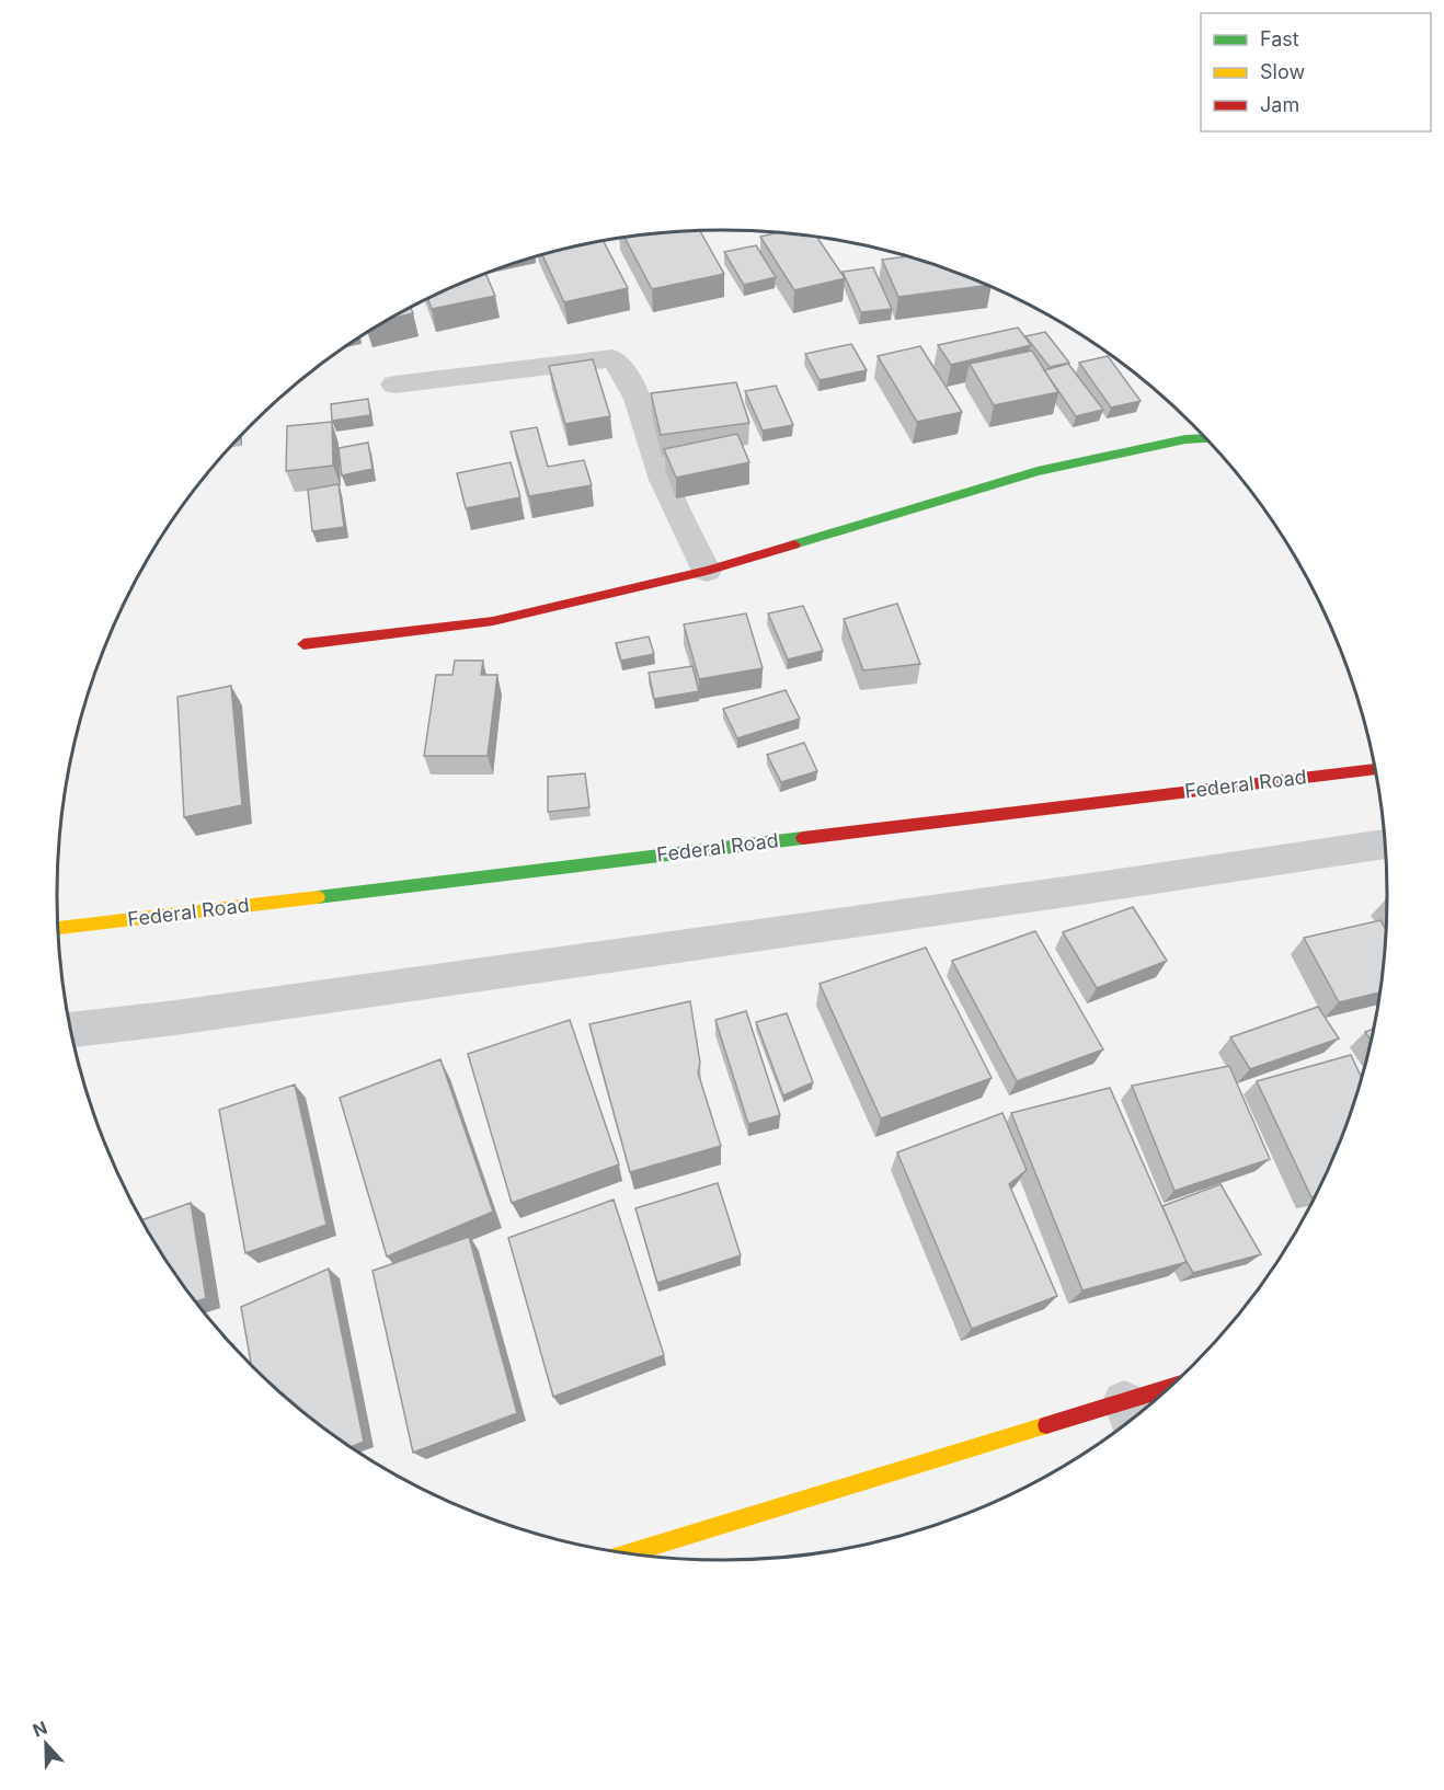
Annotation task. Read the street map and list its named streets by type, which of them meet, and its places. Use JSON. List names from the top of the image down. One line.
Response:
{"streets":{"street":["Federal Road"]},"legend":["Fast","Slow","Jam"],"north":"top"}
